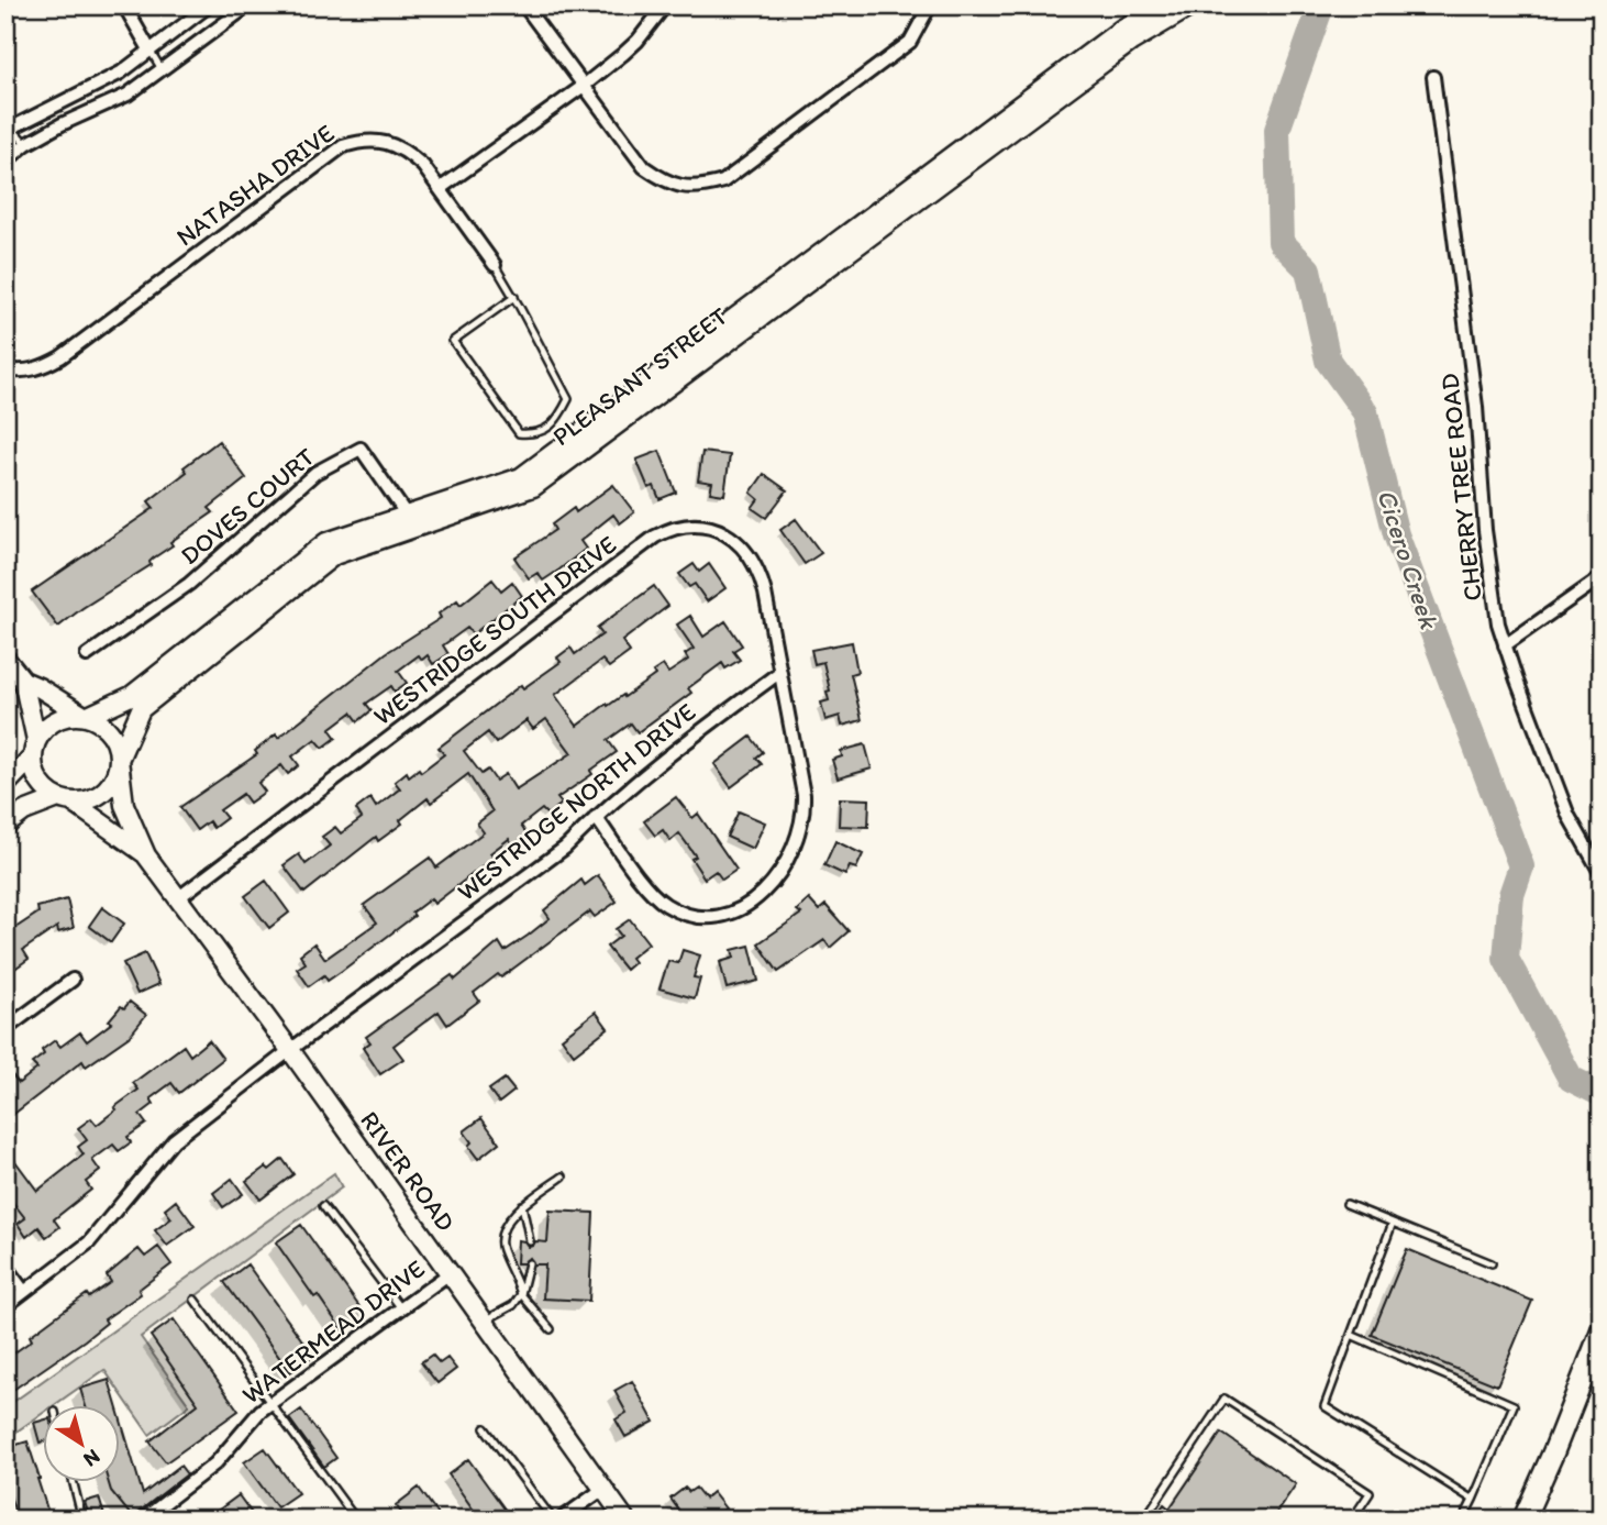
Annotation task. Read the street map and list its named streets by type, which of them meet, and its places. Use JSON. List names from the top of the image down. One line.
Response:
{"streets":{"main road":["PLEASANT STREET","RIVER ROAD"],"street":["NATASHA DRIVE","CHERRY TREE ROAD","DOVES COURT","WESTRIDGE SOUTH DRIVE","WESTRIDGE NORTH DRIVE","WATERMEAD DRIVE"]},"crossings":[["PLEASANT STREET","DOVES COURT"],["PLEASANT STREET","RIVER ROAD"],["WESTRIDGE SOUTH DRIVE","WESTRIDGE NORTH DRIVE"],["WESTRIDGE SOUTH DRIVE","RIVER ROAD"],["WESTRIDGE NORTH DRIVE","RIVER ROAD"],["RIVER ROAD","WATERMEAD DRIVE"]],"water":["Cicero Creek"],"north":"bottom right"}
